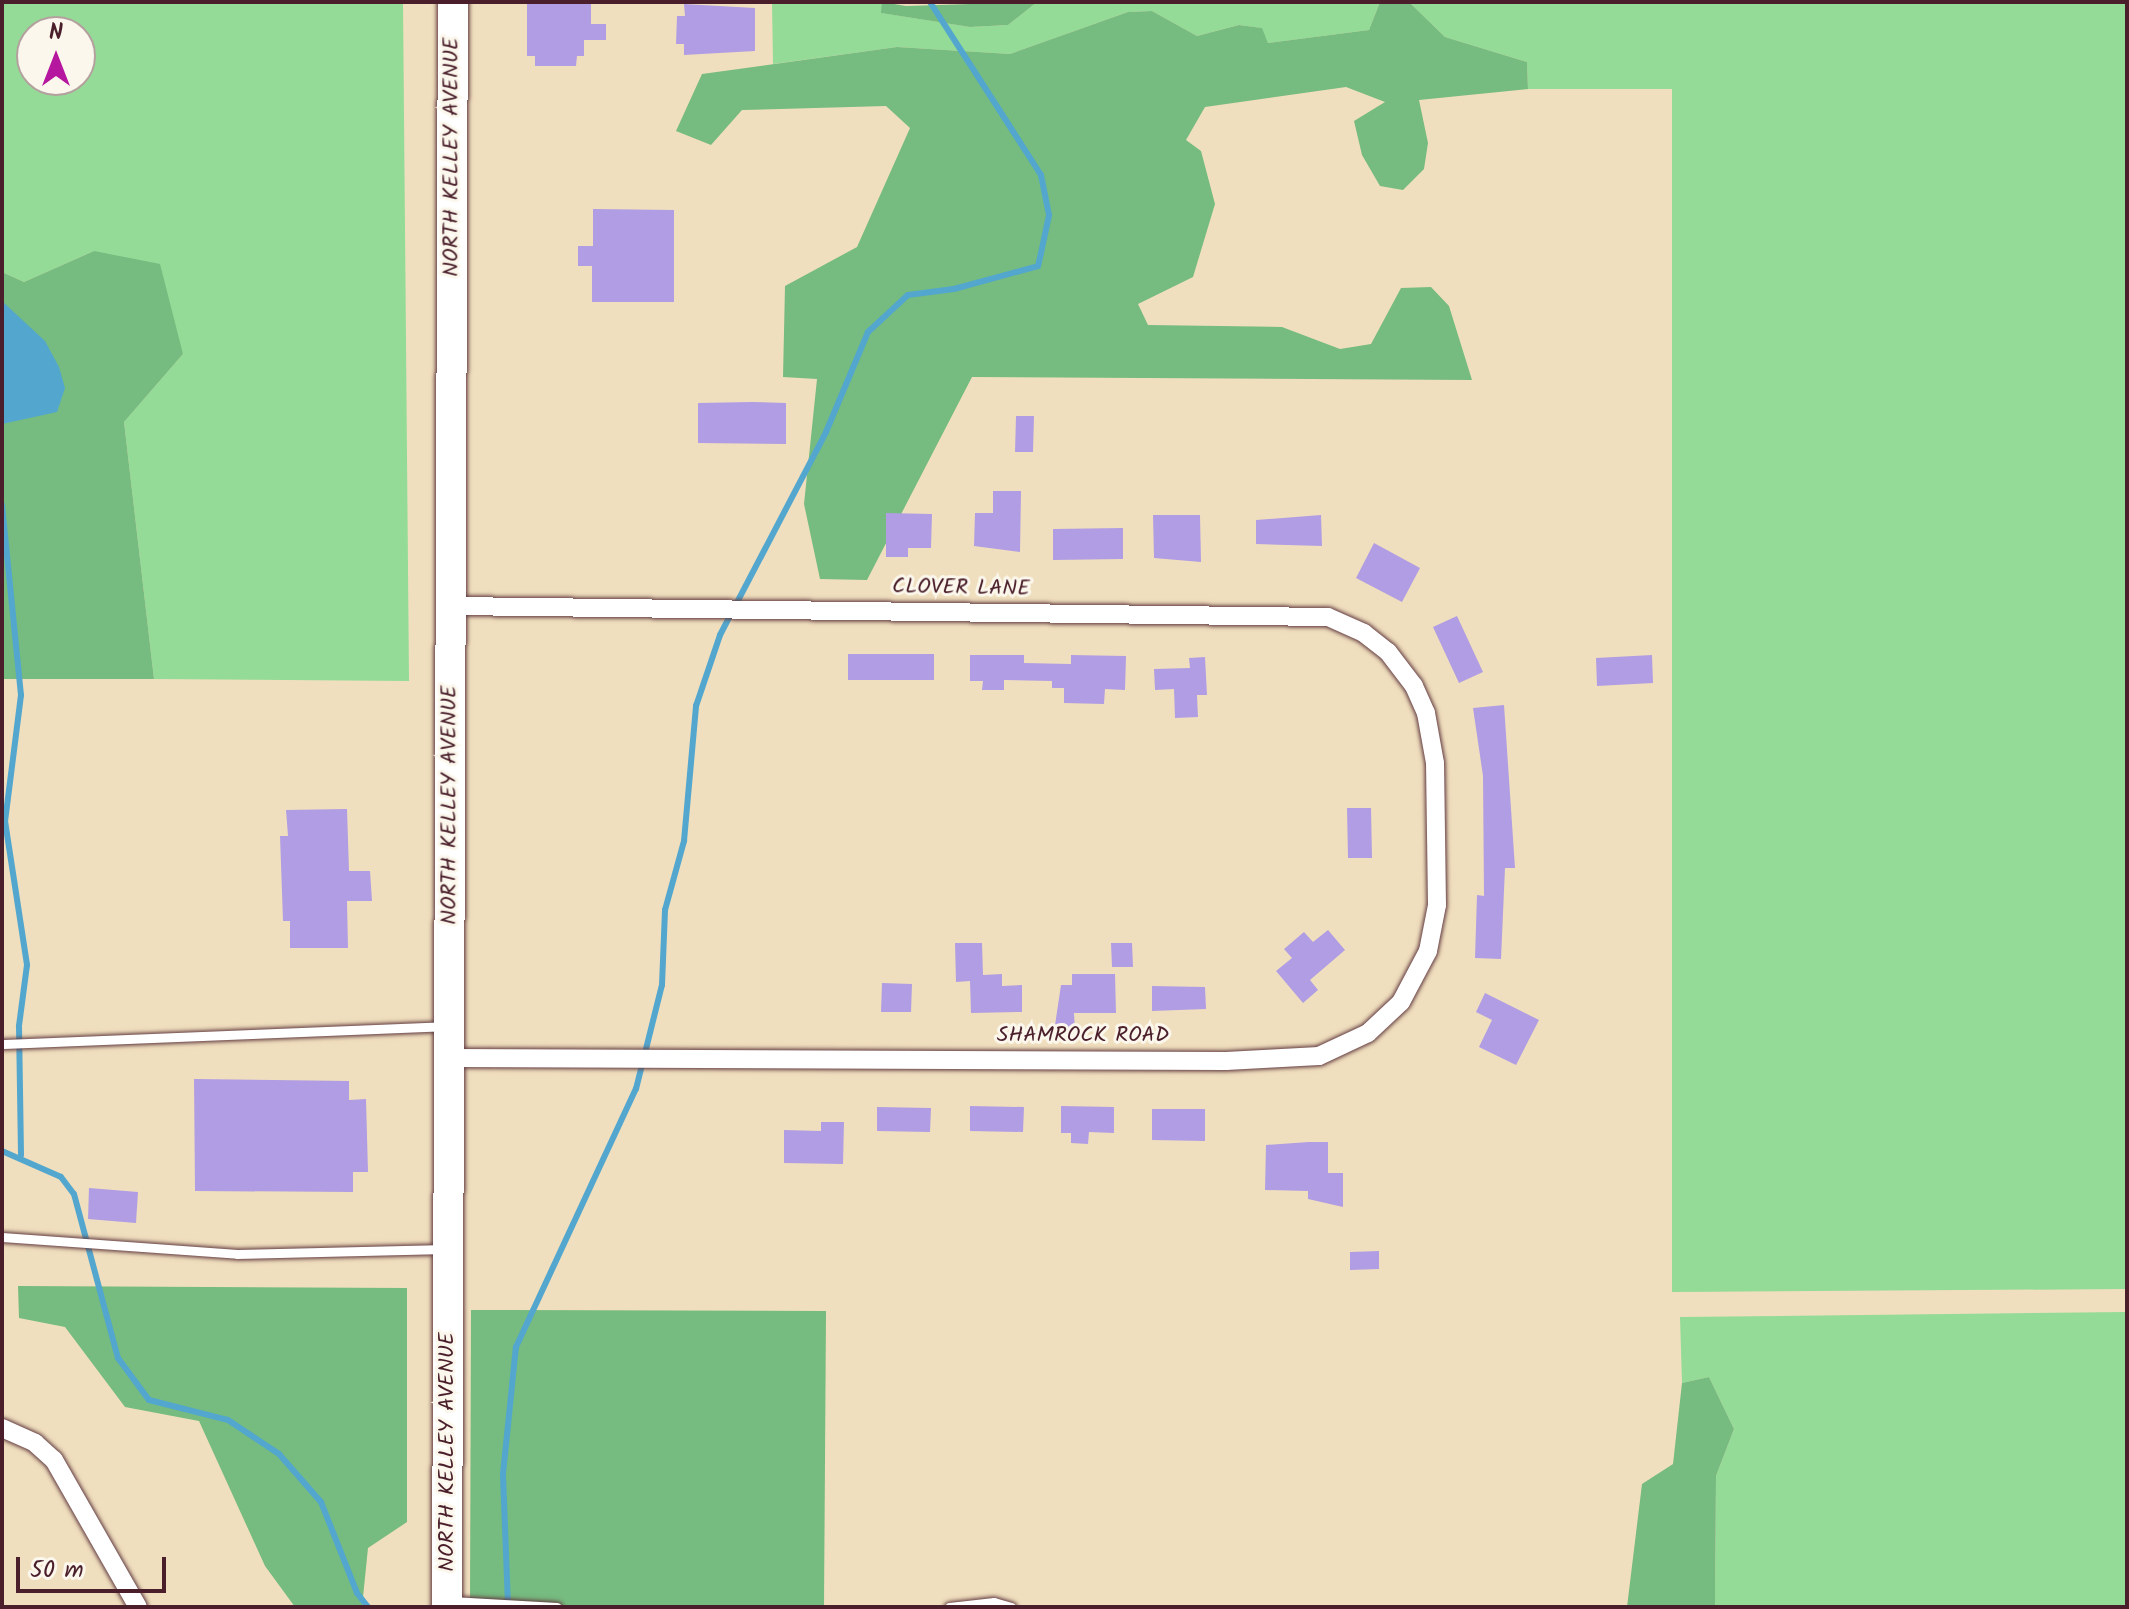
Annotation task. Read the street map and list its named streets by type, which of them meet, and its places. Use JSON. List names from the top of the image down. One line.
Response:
{"streets":{"main road":["NORTH KELLEY AVENUE"],"street":["CLOVER LANE","SHAMROCK ROAD"]},"crossings":[["NORTH KELLEY AVENUE","CLOVER LANE"],["NORTH KELLEY AVENUE","SHAMROCK ROAD"],["CLOVER LANE","SHAMROCK ROAD"]],"scale_bar":"50 m","north":"top"}
